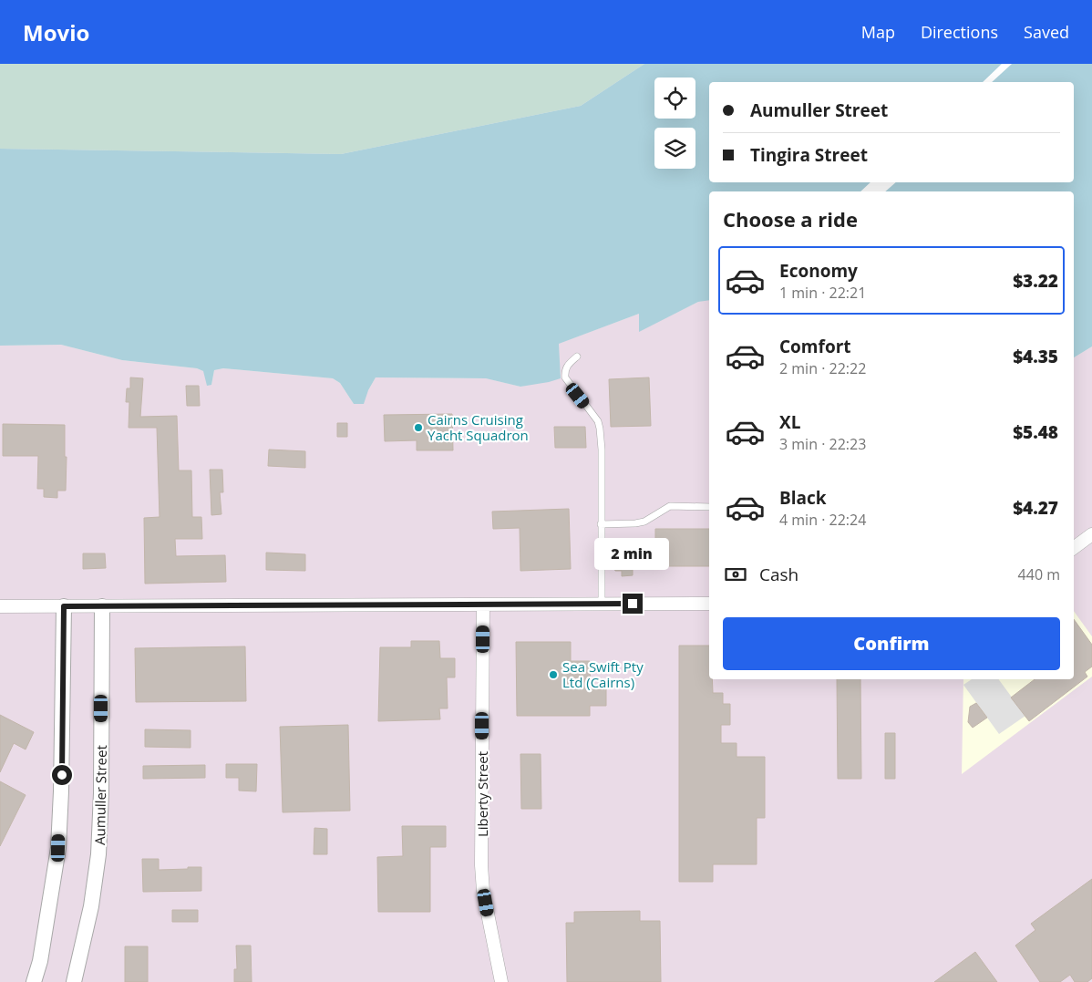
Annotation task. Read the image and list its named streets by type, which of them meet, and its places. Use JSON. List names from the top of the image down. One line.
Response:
{"streets":{"street":["Liberty Street","Aumuller Street"]},"places":["Cairns Cruising Yacht Squadron","Sea Swift Pty Ltd (Cairns)"],"page":{"header":"Movio","nav":["Map","Directions","Saved"],"banner":["Aumuller Street","Tingira Street"],"heading":"Choose a ride","list":[{"name":"Economy","note":"1 min · 22:21","value":"$3.22"},{"name":"Comfort","note":"2 min · 22:22","value":"$4.35"},{"name":"XL","note":"3 min · 22:23","value":"$5.48"},{"name":"Black","note":"4 min · 22:24","value":"$4.27"}],"bubble":"2 min","pay":["Cash","440 m"],"buttons":"Confirm"}}
